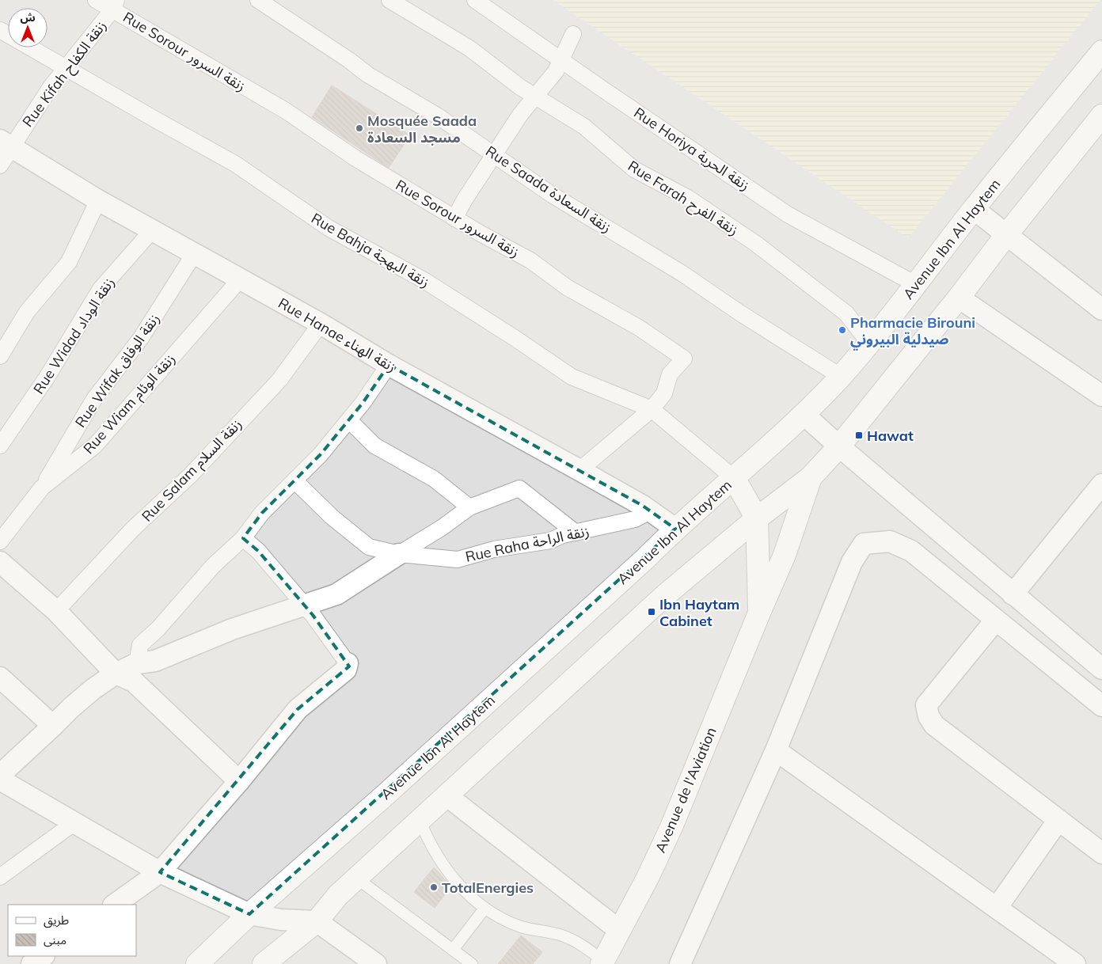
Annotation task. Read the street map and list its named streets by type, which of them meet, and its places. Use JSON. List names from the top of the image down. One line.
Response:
{"streets":{"street":["Rue Sorour زنقة السرور","Rue Kifah زنقة الكفاح","Rue Horiya زنقة الحرية","Rue Saada زنقة السعادة","Rue Farah زنقة الفرح","Avenue Ibn Al Haytem","Rue Bahja زنقة البهجة","Rue Hanae زنقة الهناء","Rue Widad زنقة الوداد","Rue Wifak زنقة الوفاق","Rue Wiam زنقة الوئام","Rue Salam زنقة السلام","Rue Raha زنقة الراحة","Avenue de l'Aviation"]},"crossings":[["Rue Sorour زنقة السرور","Rue Kifah زنقة الكفاح"],["Rue Sorour زنقة السرور","Rue Bahja زنقة البهجة"],["Rue Sorour زنقة السرور","Rue Hanae زنقة الهناء"],["Rue Kifah زنقة الكفاح","Rue Bahja زنقة البهجة"],["Rue Kifah زنقة الكفاح","Rue Hanae زنقة الهناء"],["Rue Horiya زنقة الحرية","Avenue Ibn Al Haytem"],["Rue Saada زنقة السعادة","Avenue Ibn Al Haytem"],["Rue Farah زنقة الفرح","Avenue Ibn Al Haytem"],["Avenue Ibn Al Haytem","Rue Bahja زنقة البهجة"],["Avenue Ibn Al Haytem","Rue Hanae زنقة الهناء"],["Avenue Ibn Al Haytem","Avenue de l'Aviation"],["Rue Bahja زنقة البهجة","Avenue de l'Aviation"],["Rue Hanae زنقة الهناء","Rue Widad زنقة الوداد"],["Rue Hanae زنقة الهناء","Rue Wifak زنقة الوفاق"],["Rue Hanae زنقة الهناء","Rue Wiam زنقة الوئام"],["Rue Hanae زنقة الهناء","Rue Salam زنقة السلام"],["Rue Hanae زنقة الهناء","Rue Raha زنقة الراحة"],["Rue Wifak زنقة الوفاق","Rue Wiam زنقة الوئام"]],"places":{"other":["Mosquée Saada مسجد السعادة","Pharmacie Birouni صيدلية البيروني","TotalEnergies"],"transit":["Hawat","Ibn Haytam Cabinet"]},"legend":["طريق","مبنى"],"north":"top"}
